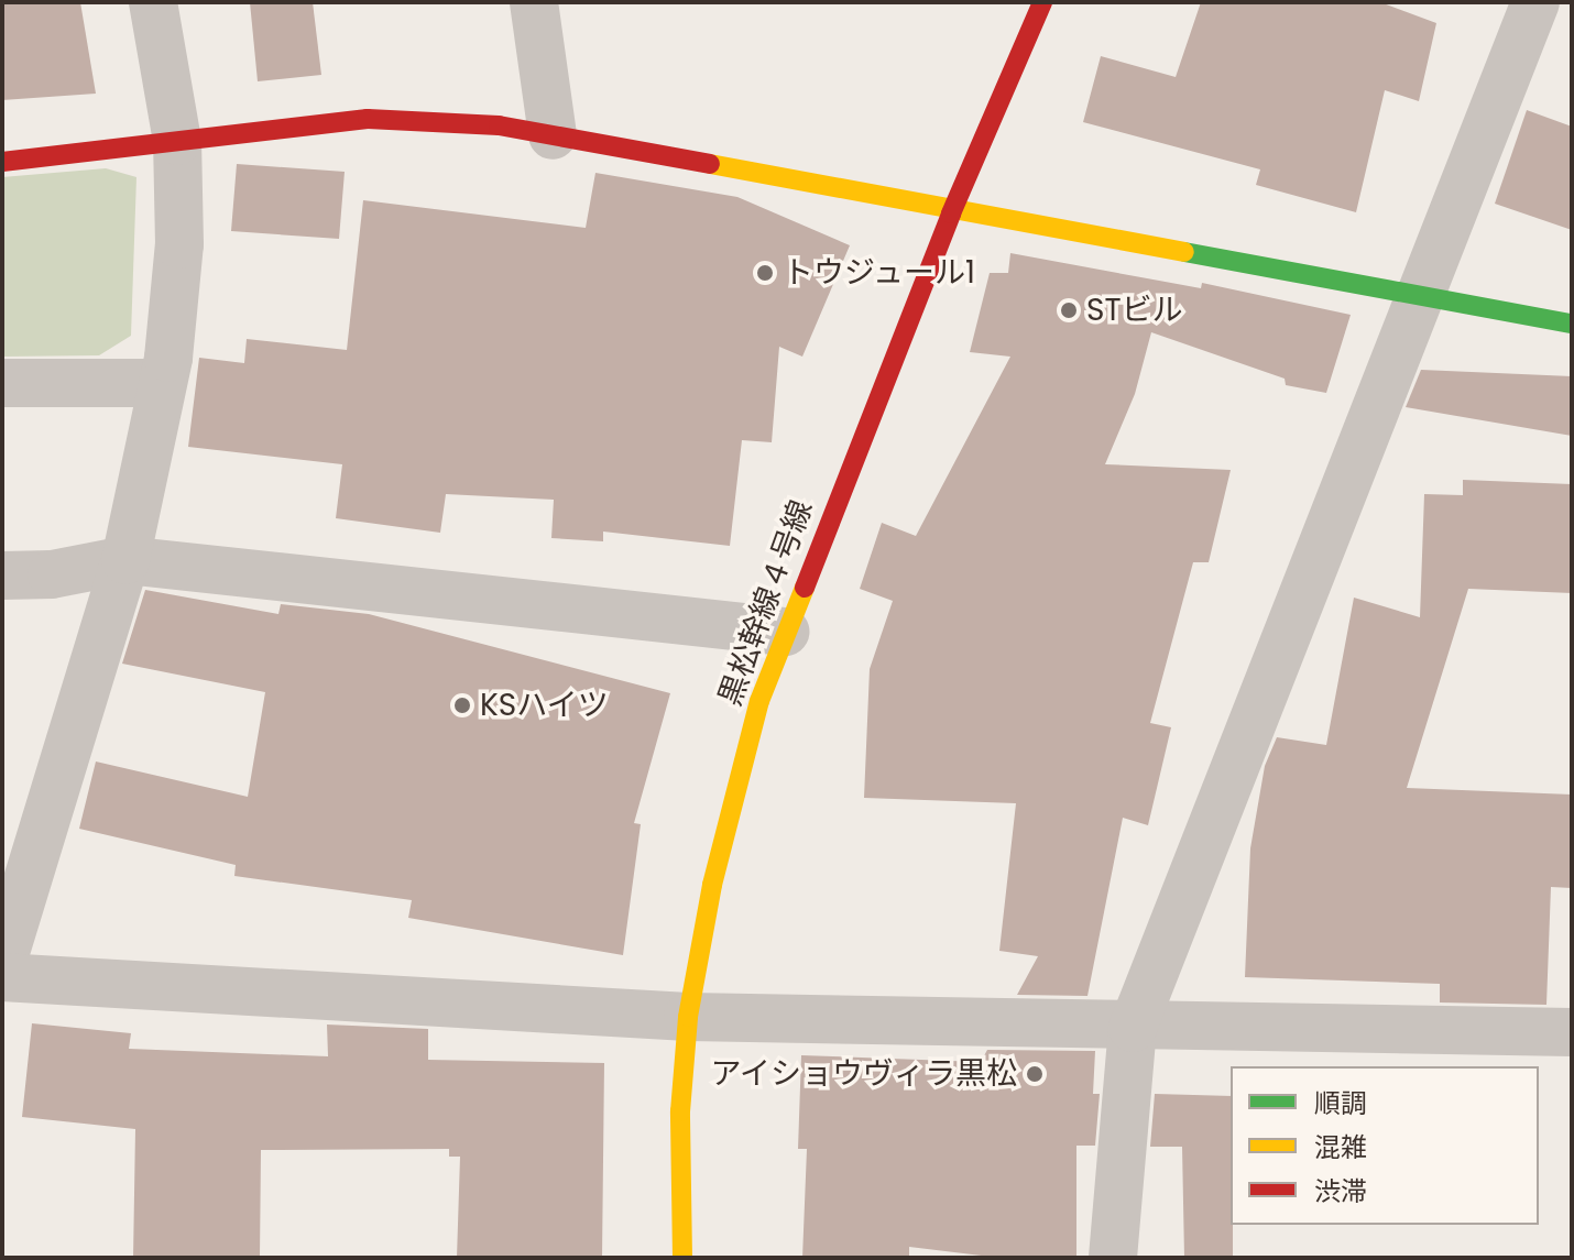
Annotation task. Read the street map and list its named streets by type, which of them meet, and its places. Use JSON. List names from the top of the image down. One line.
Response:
{"streets":{"street":["黒松幹線４号線"]},"places":["トウジュール1","STビル","KSハイツ","アイショウヴィラ黒松"],"legend":["順調","混雑","渋滞"]}
